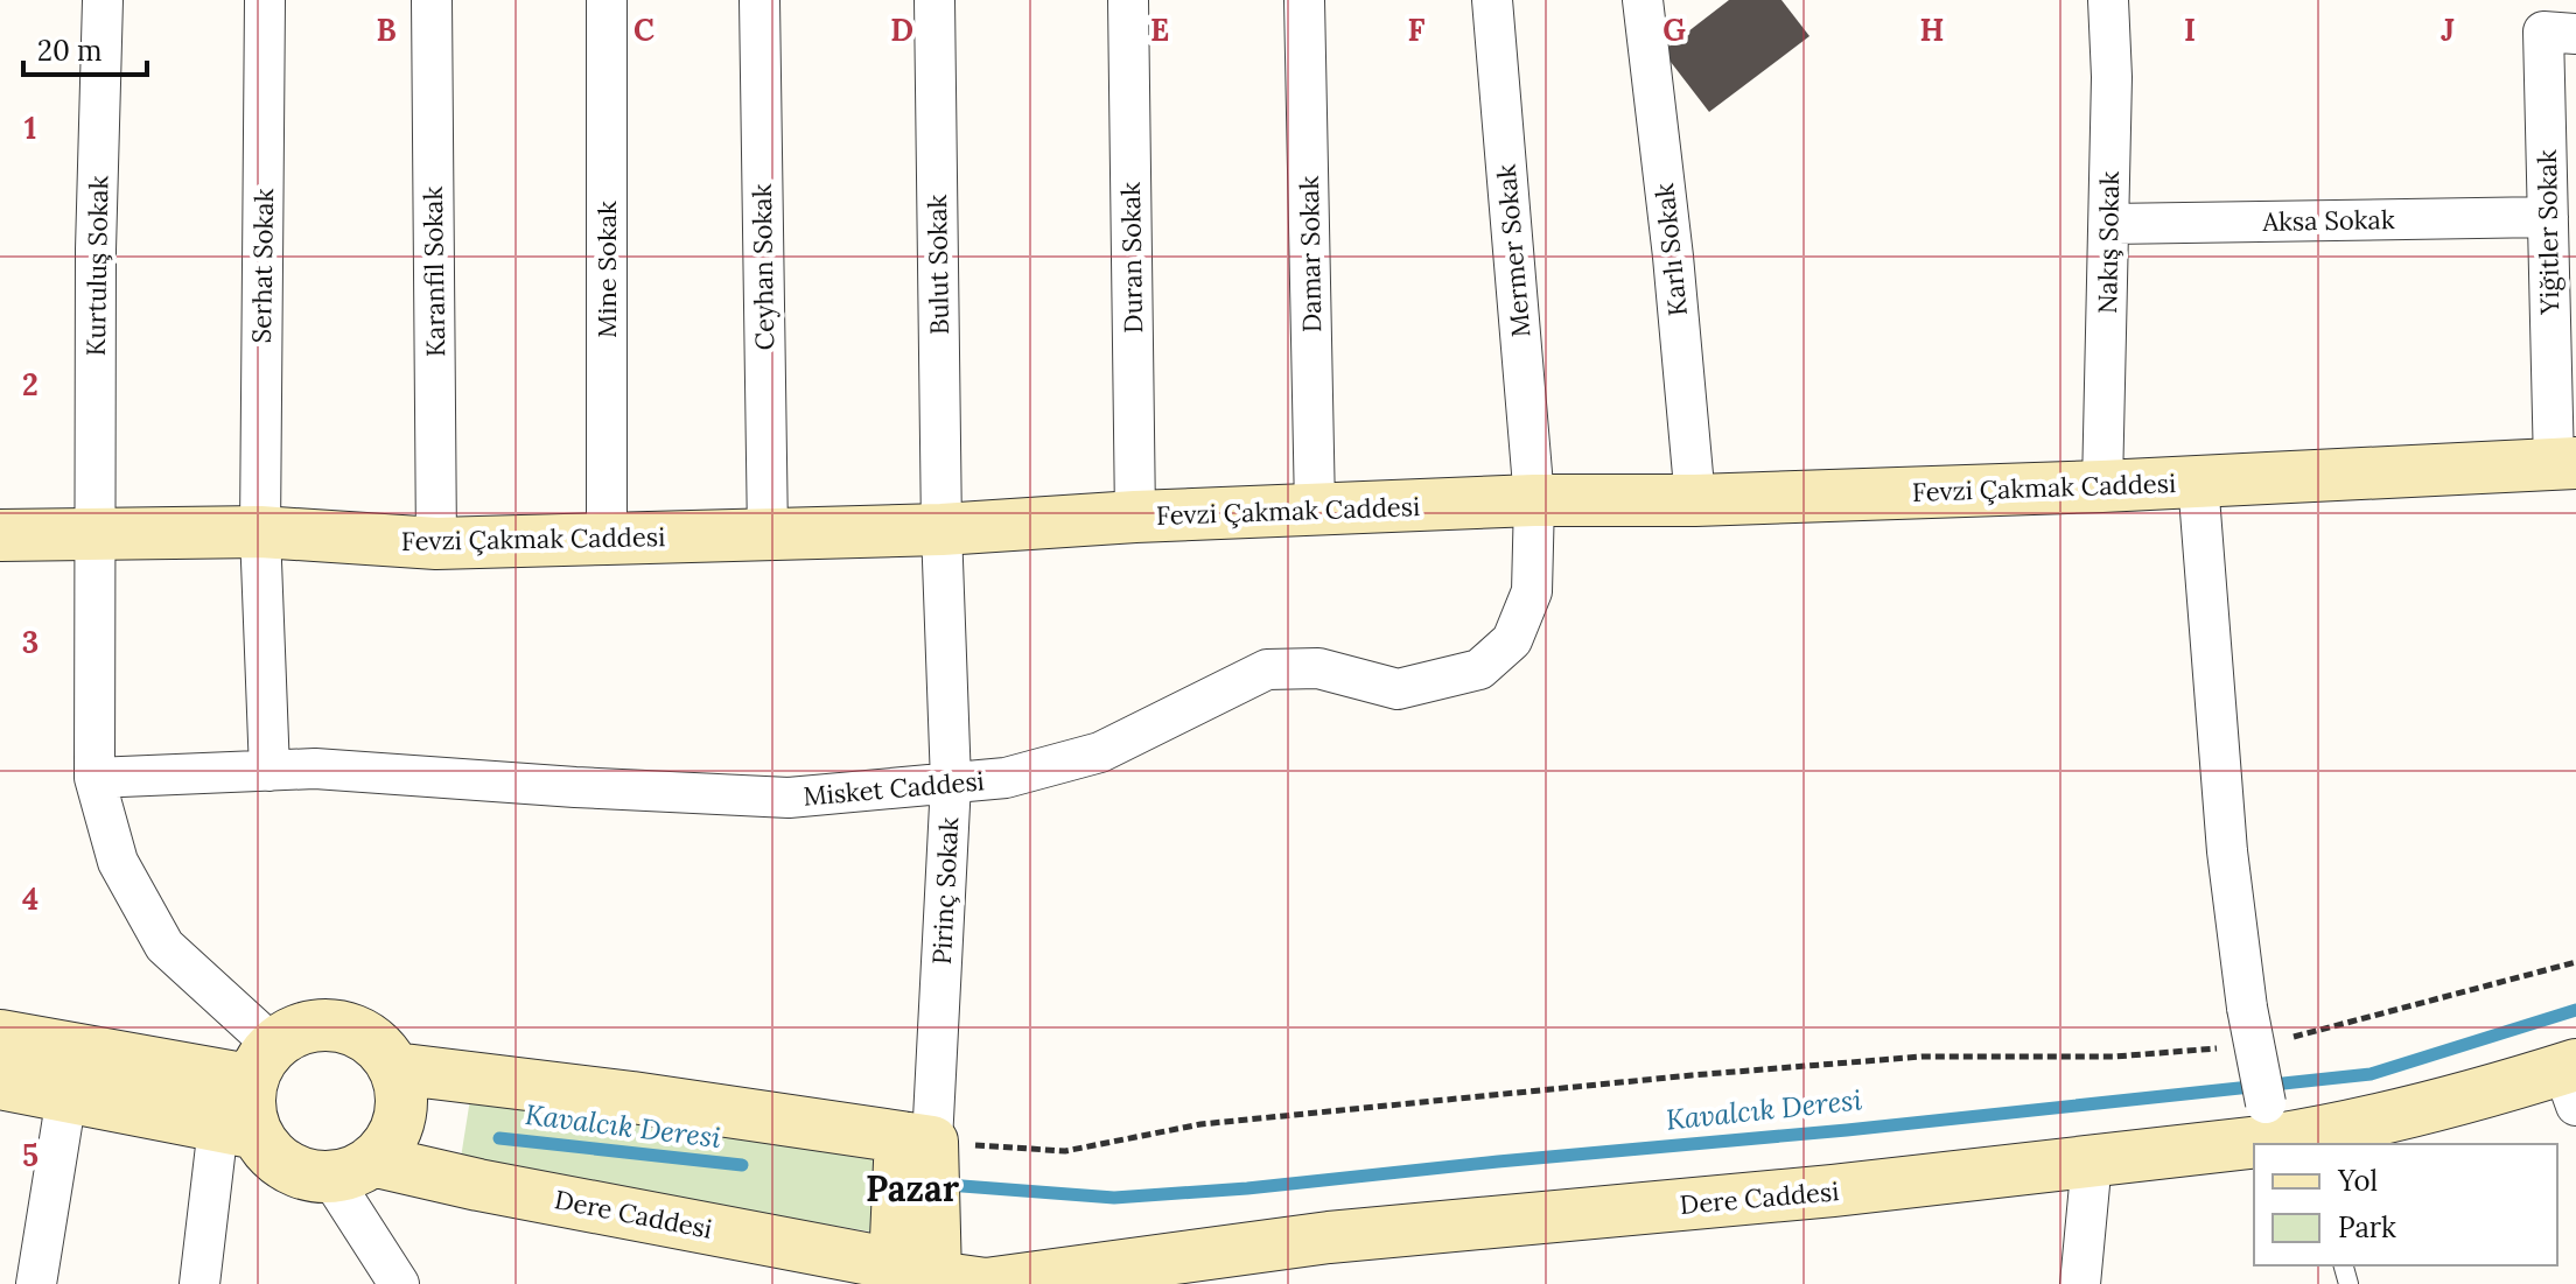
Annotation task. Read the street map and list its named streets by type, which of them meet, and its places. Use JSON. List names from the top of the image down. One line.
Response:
{"streets":{"street":["Aksa Sokak","Yiğitler Sokak","Nakış Sokak","Karlı Sokak","Mermer Sokak","Damar Sokak","Duran Sokak","Bulut Sokak","Kurtuluş Sokak","Serhat Sokak","Ceyhan Sokak","Mine Sokak","Karanfil Sokak","Fevzi Çakmak Caddesi","Misket Caddesi","Pirinç Sokak","Dere Caddesi"]},"crossings":[["Aksa Sokak","Yiğitler Sokak"],["Aksa Sokak","Nakış Sokak"],["Yiğitler Sokak","Fevzi Çakmak Caddesi"],["Nakış Sokak","Fevzi Çakmak Caddesi"],["Karlı Sokak","Fevzi Çakmak Caddesi"],["Mermer Sokak","Fevzi Çakmak Caddesi"],["Mermer Sokak","Misket Caddesi"],["Damar Sokak","Fevzi Çakmak Caddesi"],["Duran Sokak","Fevzi Çakmak Caddesi"],["Bulut Sokak","Fevzi Çakmak Caddesi"],["Bulut Sokak","Pirinç Sokak"],["Kurtuluş Sokak","Fevzi Çakmak Caddesi"],["Kurtuluş Sokak","Misket Caddesi"],["Kurtuluş Sokak","Dere Caddesi"],["Serhat Sokak","Fevzi Çakmak Caddesi"],["Serhat Sokak","Misket Caddesi"],["Ceyhan Sokak","Fevzi Çakmak Caddesi"],["Mine Sokak","Fevzi Çakmak Caddesi"],["Karanfil Sokak","Fevzi Çakmak Caddesi"],["Fevzi Çakmak Caddesi","Misket Caddesi"],["Fevzi Çakmak Caddesi","Pirinç Sokak"],["Misket Caddesi","Pirinç Sokak"]],"districts":["Pazar"],"water":["Kavalcık Deresi"],"legend":["Yol","Park"],"scale_bar":"20 m","grid":{"columns":["B","C","D","E","F","G","H","I","J"],"rows":["1","2","3","4","5"]}}
